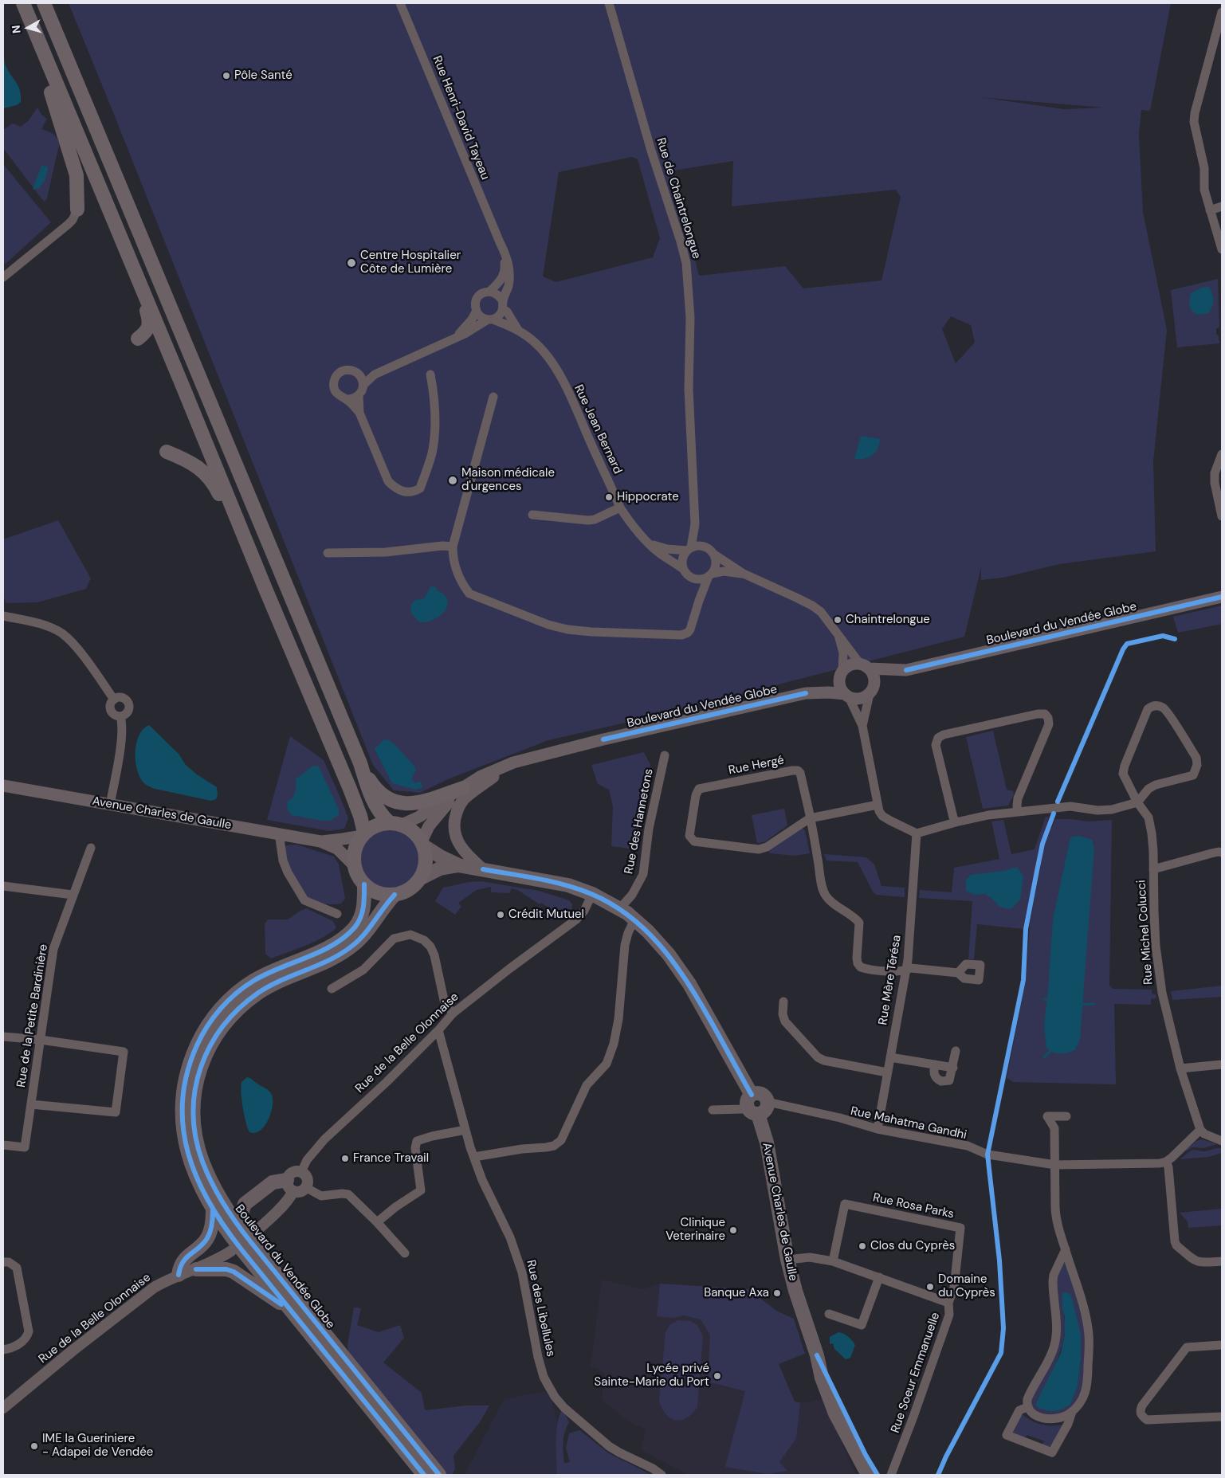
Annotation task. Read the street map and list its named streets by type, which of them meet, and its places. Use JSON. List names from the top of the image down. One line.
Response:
{"streets":{"main road":["Boulevard du Vendée Globe","Avenue Charles de Gaulle"],"street":["Rue Henri-David Tayeau","Rue de Chaintrelongue","Rue Jean Bernard","Rue Hergé","Rue des Hannetons","Rue Michel Colucci","Rue Mère Térésa","Rue de la Petite Bardinière","Rue de la Belle Olonnaise","Rue Mahatma Gandhi","Rue Rosa Parks","Rue des Libellules","Rue Soeur Emmanuelle"]},"crossings":[["Rue de Chaintrelongue","Rue Jean Bernard"],["Boulevard du Vendée Globe","Avenue Charles de Gaulle"],["Avenue Charles de Gaulle","Rue des Hannetons"],["Avenue Charles de Gaulle","Rue de la Belle Olonnaise"],["Avenue Charles de Gaulle","Rue Soeur Emmanuelle"],["Rue Mère Térésa","Rue Mahatma Gandhi"],["Rue de la Belle Olonnaise","Rue des Libellules"],["Rue Rosa Parks","Rue Soeur Emmanuelle"]],"places":["Pôle Santé","Centre Hospitalier Côte de Lumière","Maison médicale d'urgences","Hippocrate","Chaintrelongue","Crédit Mutuel","France Travail","Clinique Veterinaire","Clos du Cyprès","Domaine du Cyprès","Banque Axa","Lycée privé Sainte-Marie du Port","IME la Gueriniere - Adapei de Vendée"],"north":"left"}
